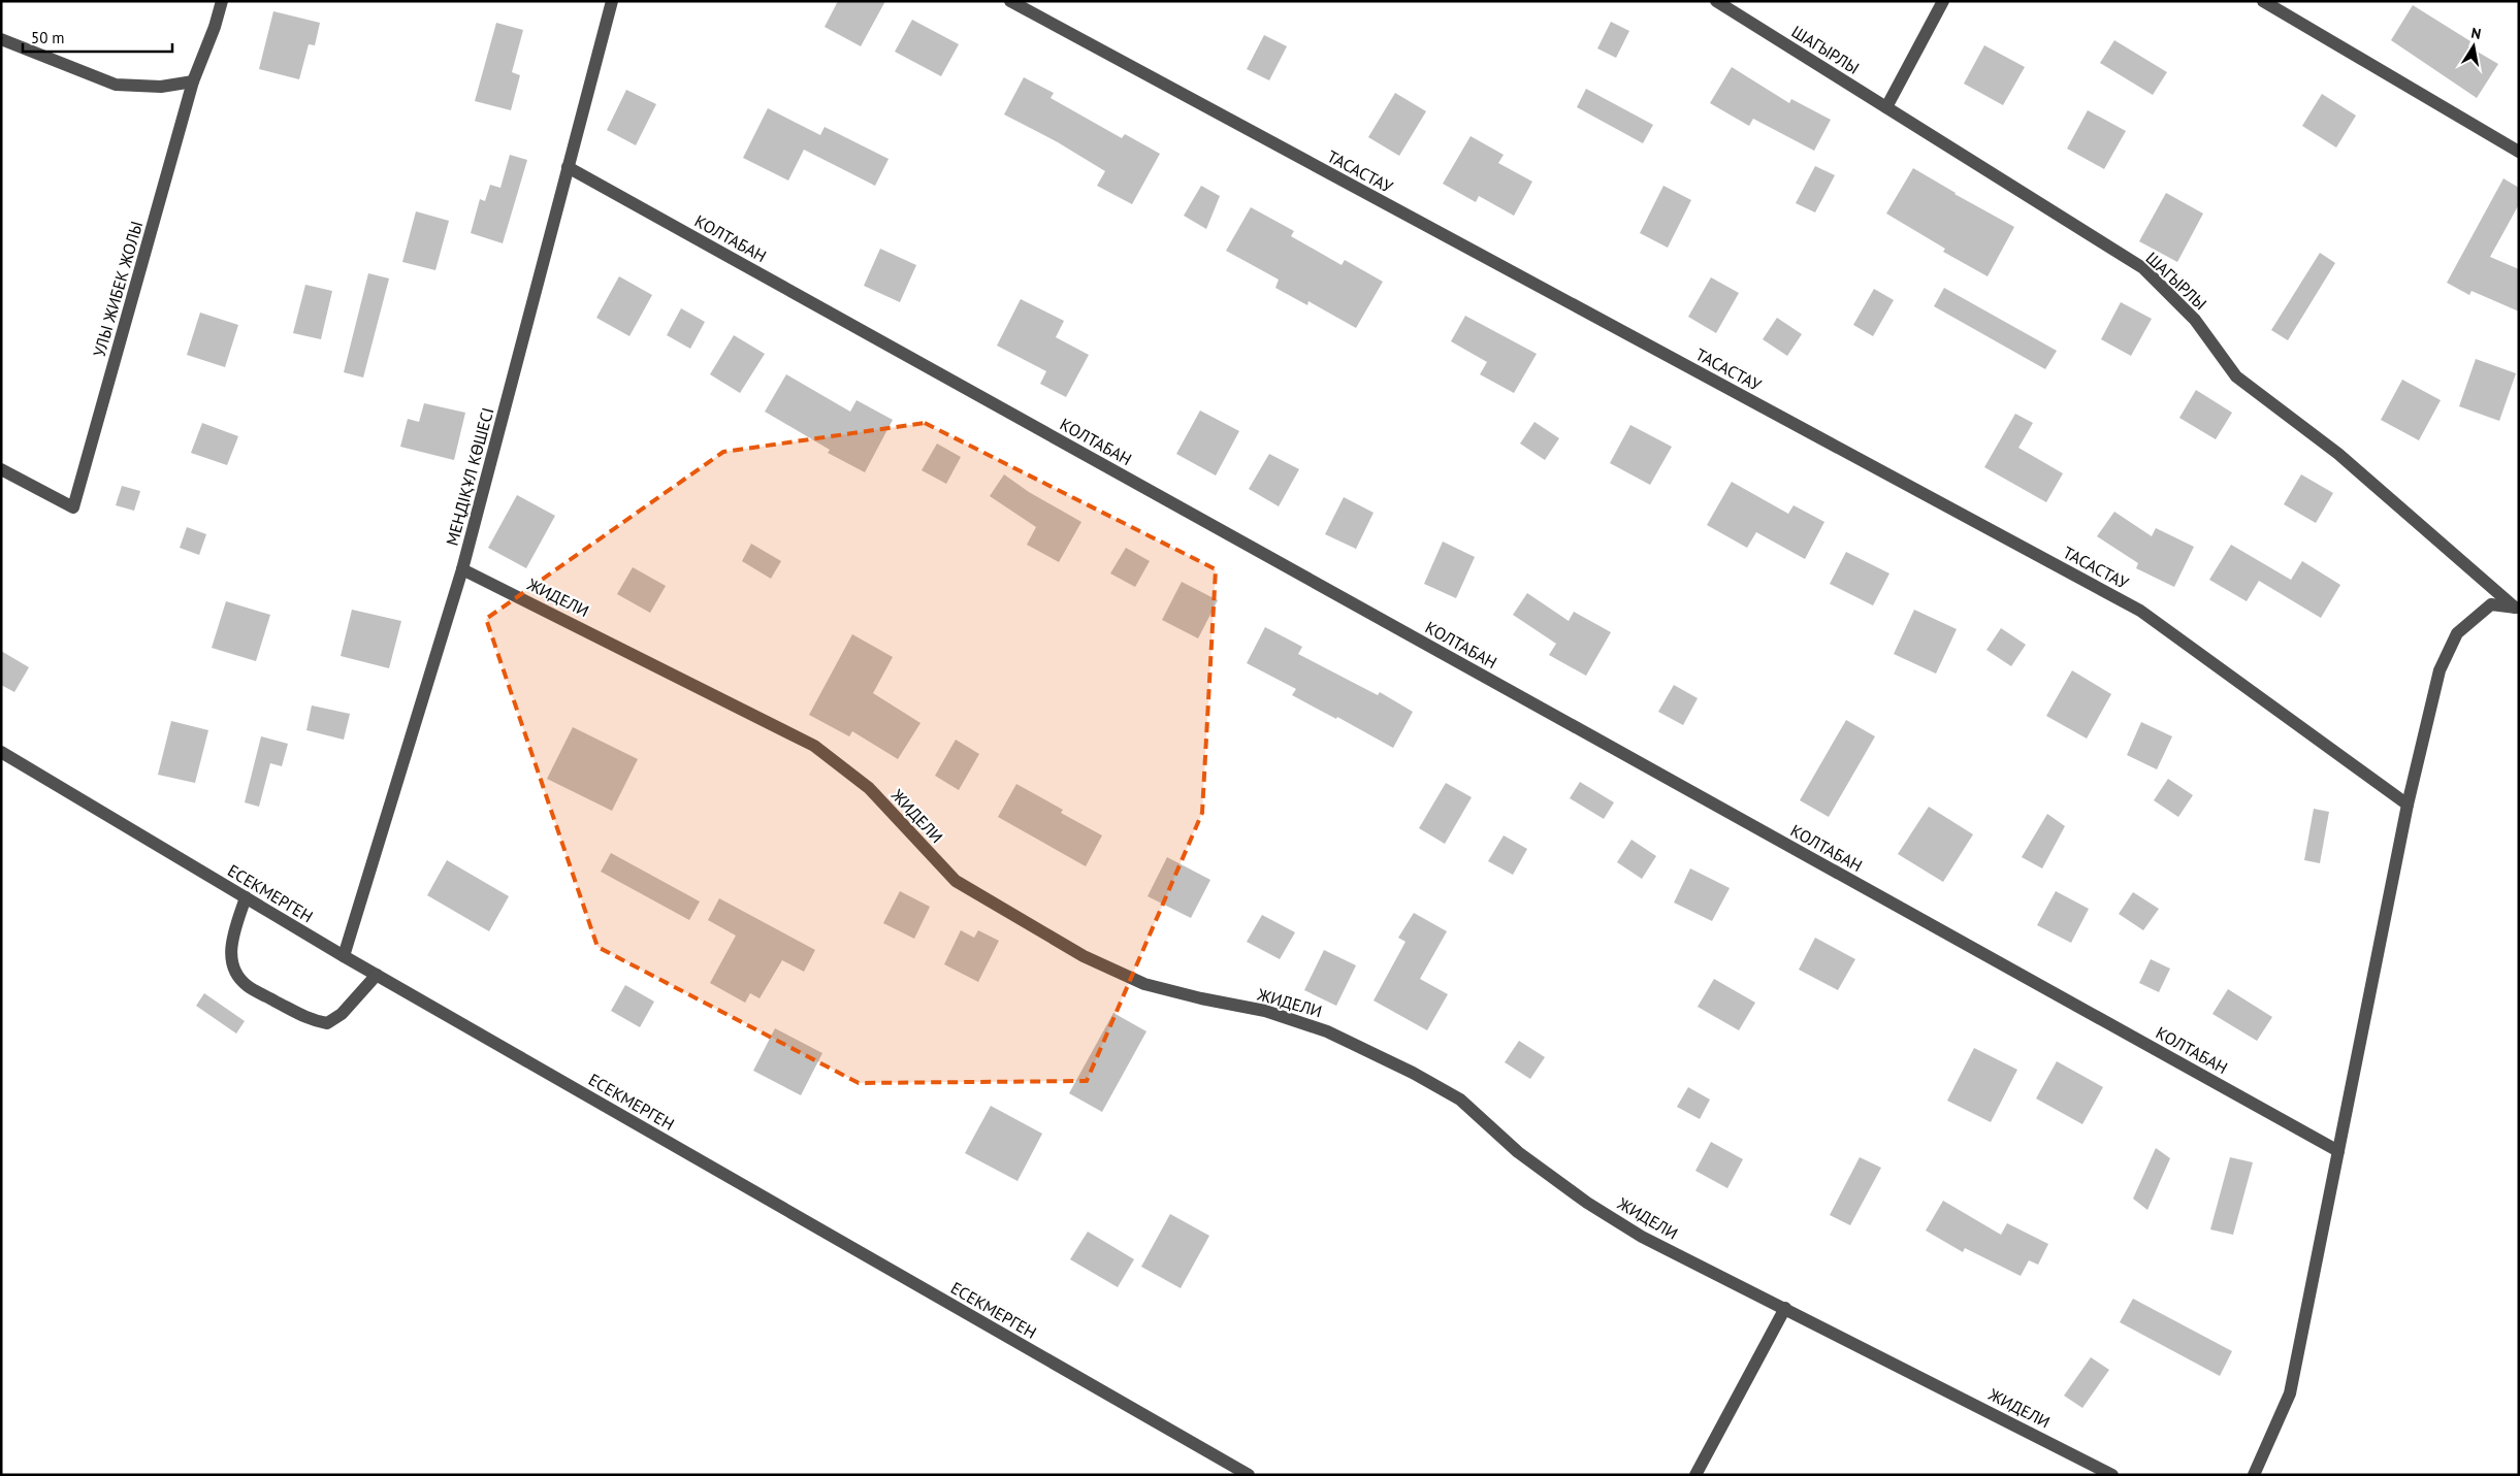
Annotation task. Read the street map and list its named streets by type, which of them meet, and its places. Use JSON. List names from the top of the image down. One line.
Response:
{"streets":{"street":["ШАГЫРЛЫ","ТАСАСТАУ","КОЛТАБАН","УЛЫ ЖИБЕК ЖОЛЫ","МЕҢДІҚҰЛ КӨШЕСІ","ЖИДЕЛИ","EСЕКМЕРГЕН"]},"crossings":[["КОЛТАБАН","МЕҢДІҚҰЛ КӨШЕСІ"],["МЕҢДІҚҰЛ КӨШЕСІ","ЖИДЕЛИ"],["МЕҢДІҚҰЛ КӨШЕСІ","EСЕКМЕРГЕН"]],"scale_bar":"50 m","north":"top"}
